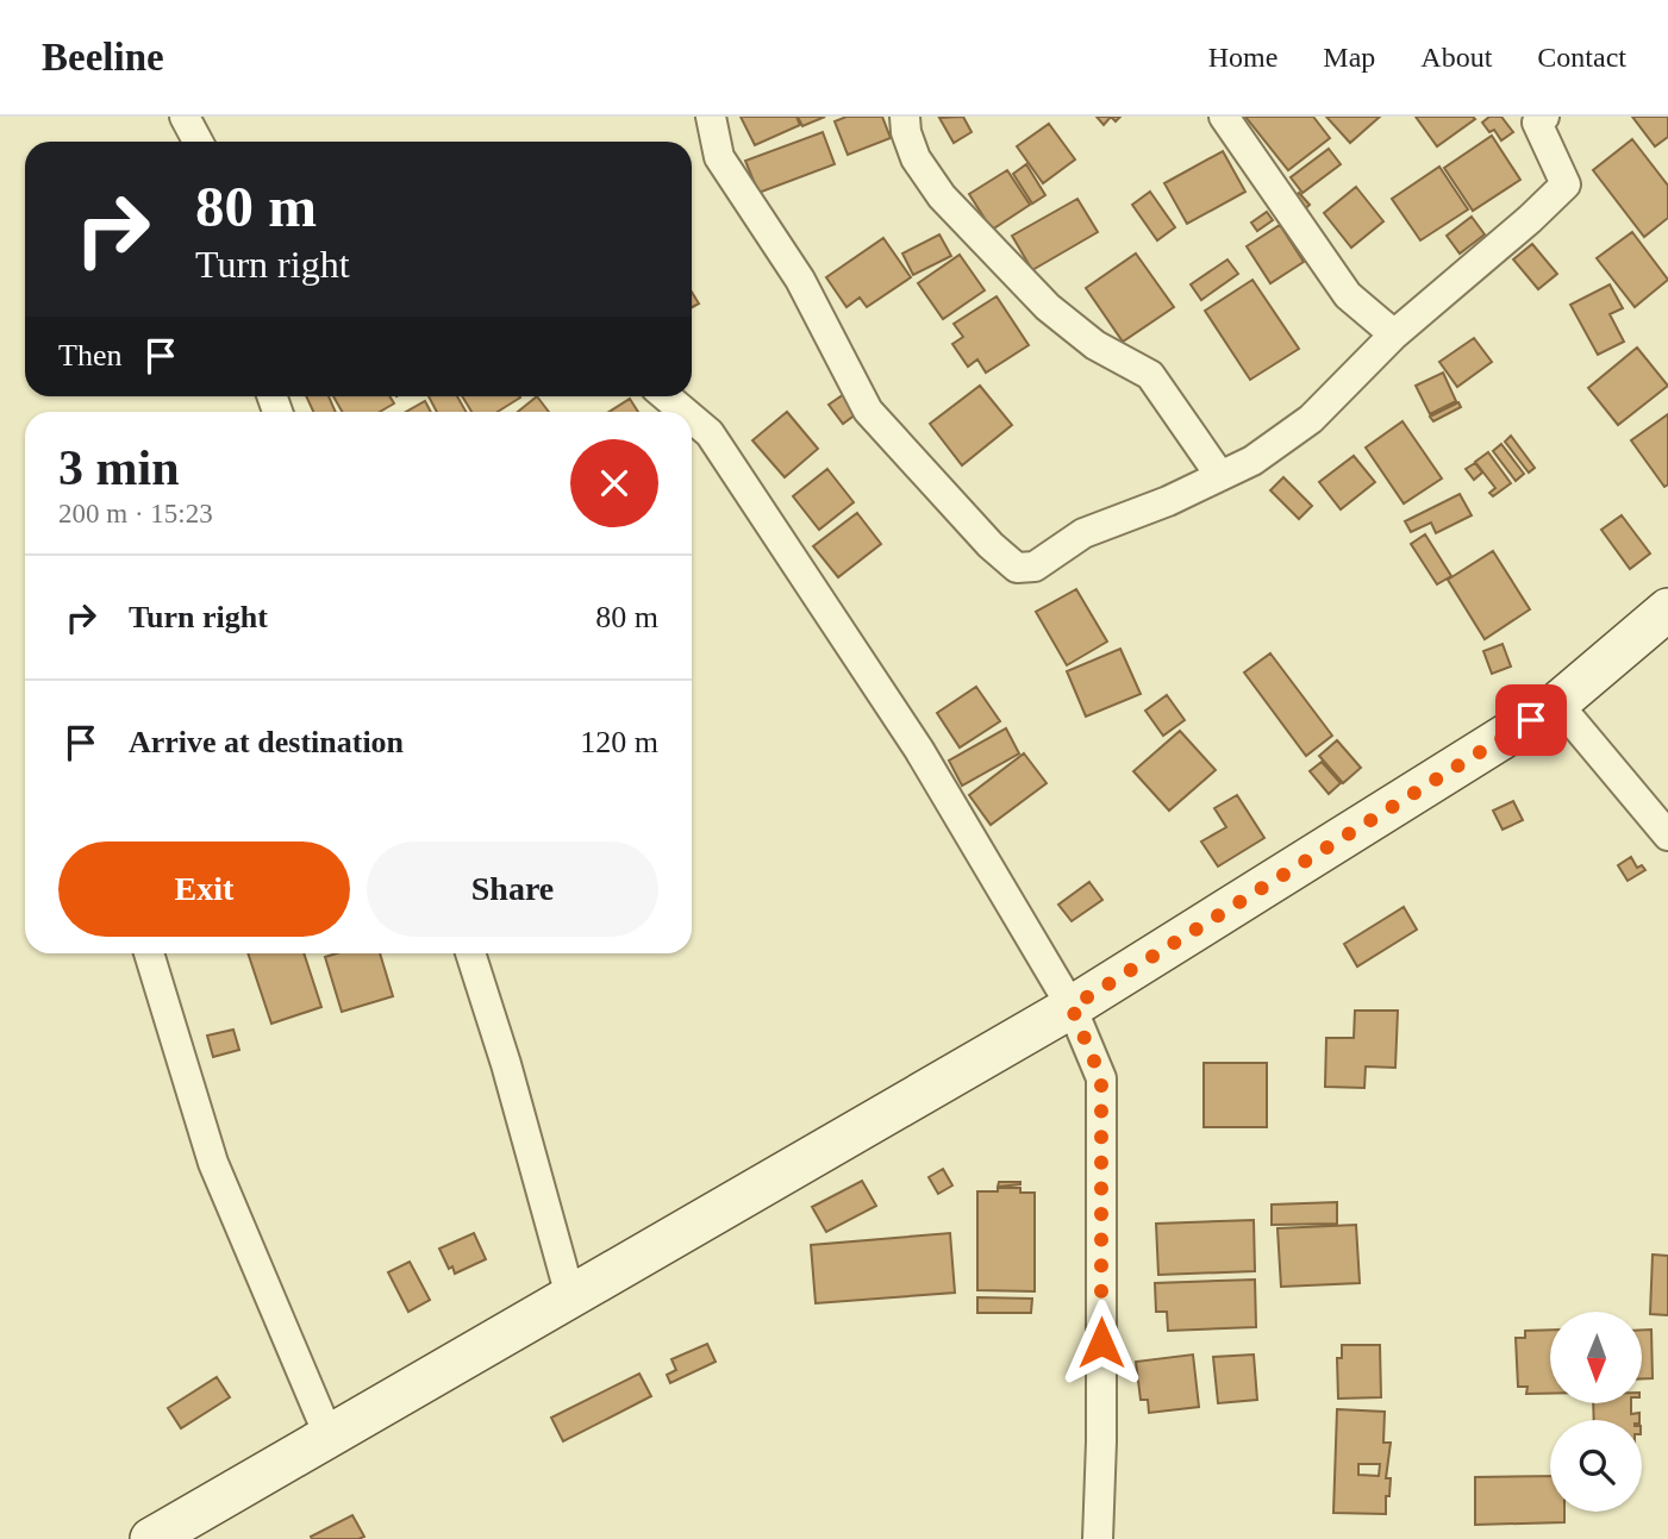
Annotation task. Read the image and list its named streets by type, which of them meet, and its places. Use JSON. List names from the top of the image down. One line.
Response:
{"north":"bottom","page":{"header":"Beeline","nav":["Home","Map","About","Contact"],"turn":["80 m","Turn right"],"then":"Then","heading":["3 min","200 m · 15:23"],"list":[{"name":"Turn right","value":"80 m"},{"name":"Arrive at destination","value":"120 m"}],"buttons":["Exit","Share"]}}
